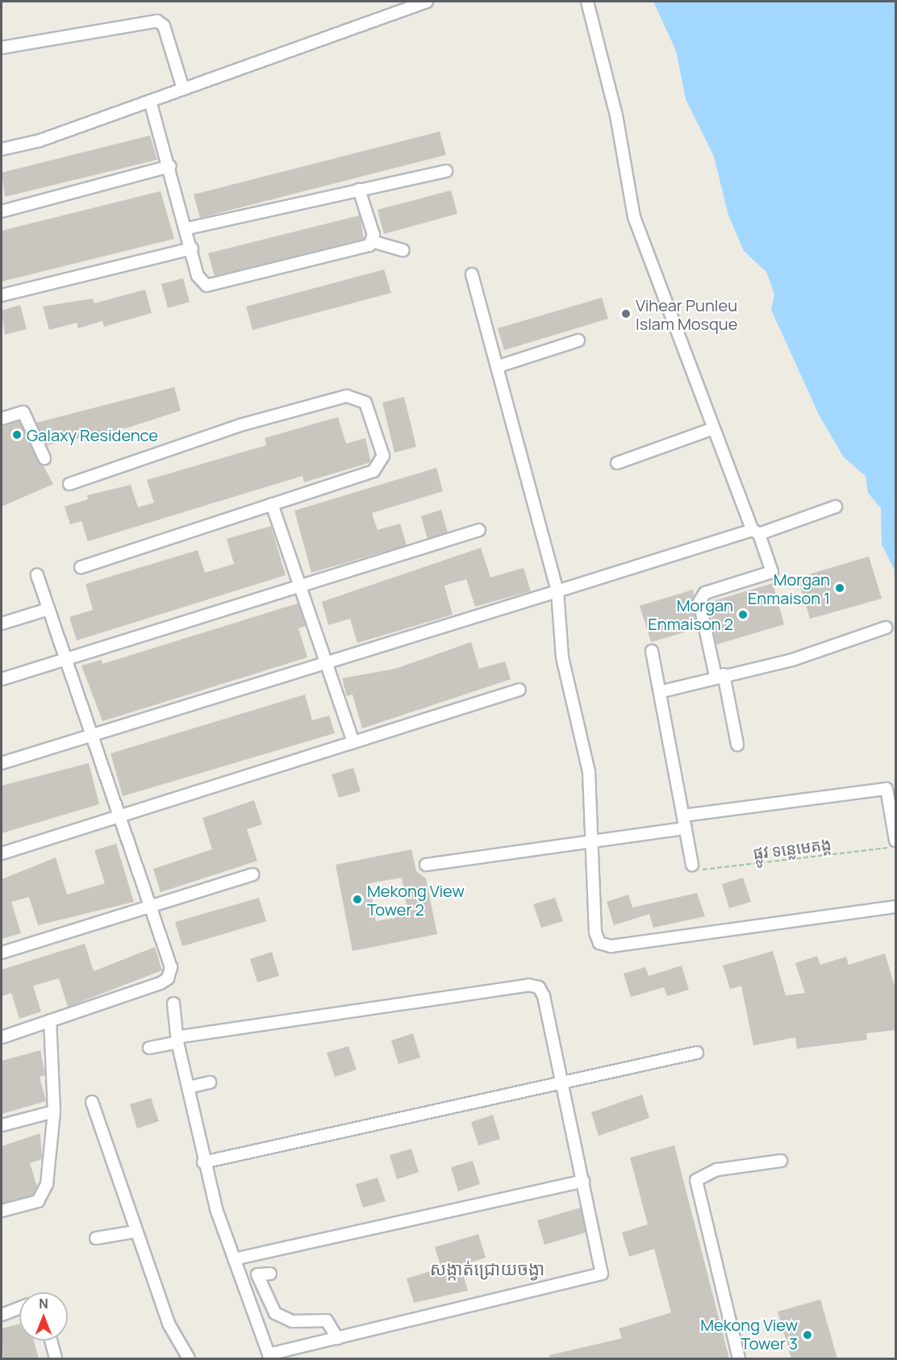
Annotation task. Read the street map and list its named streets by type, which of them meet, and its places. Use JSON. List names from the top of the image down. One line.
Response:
{"streets":{"path":["ផ្លូវ ទន្លេមេគង្គ"]},"districts":["សង្កាត់ជ្រោយចង្វា"],"places":["Vihear Punleu Islam Mosque","Galaxy Residence","Morgan Enmaison 1","Morgan Enmaison 2","Mekong View Tower 2","Mekong View Tower 3"],"north":"top"}
